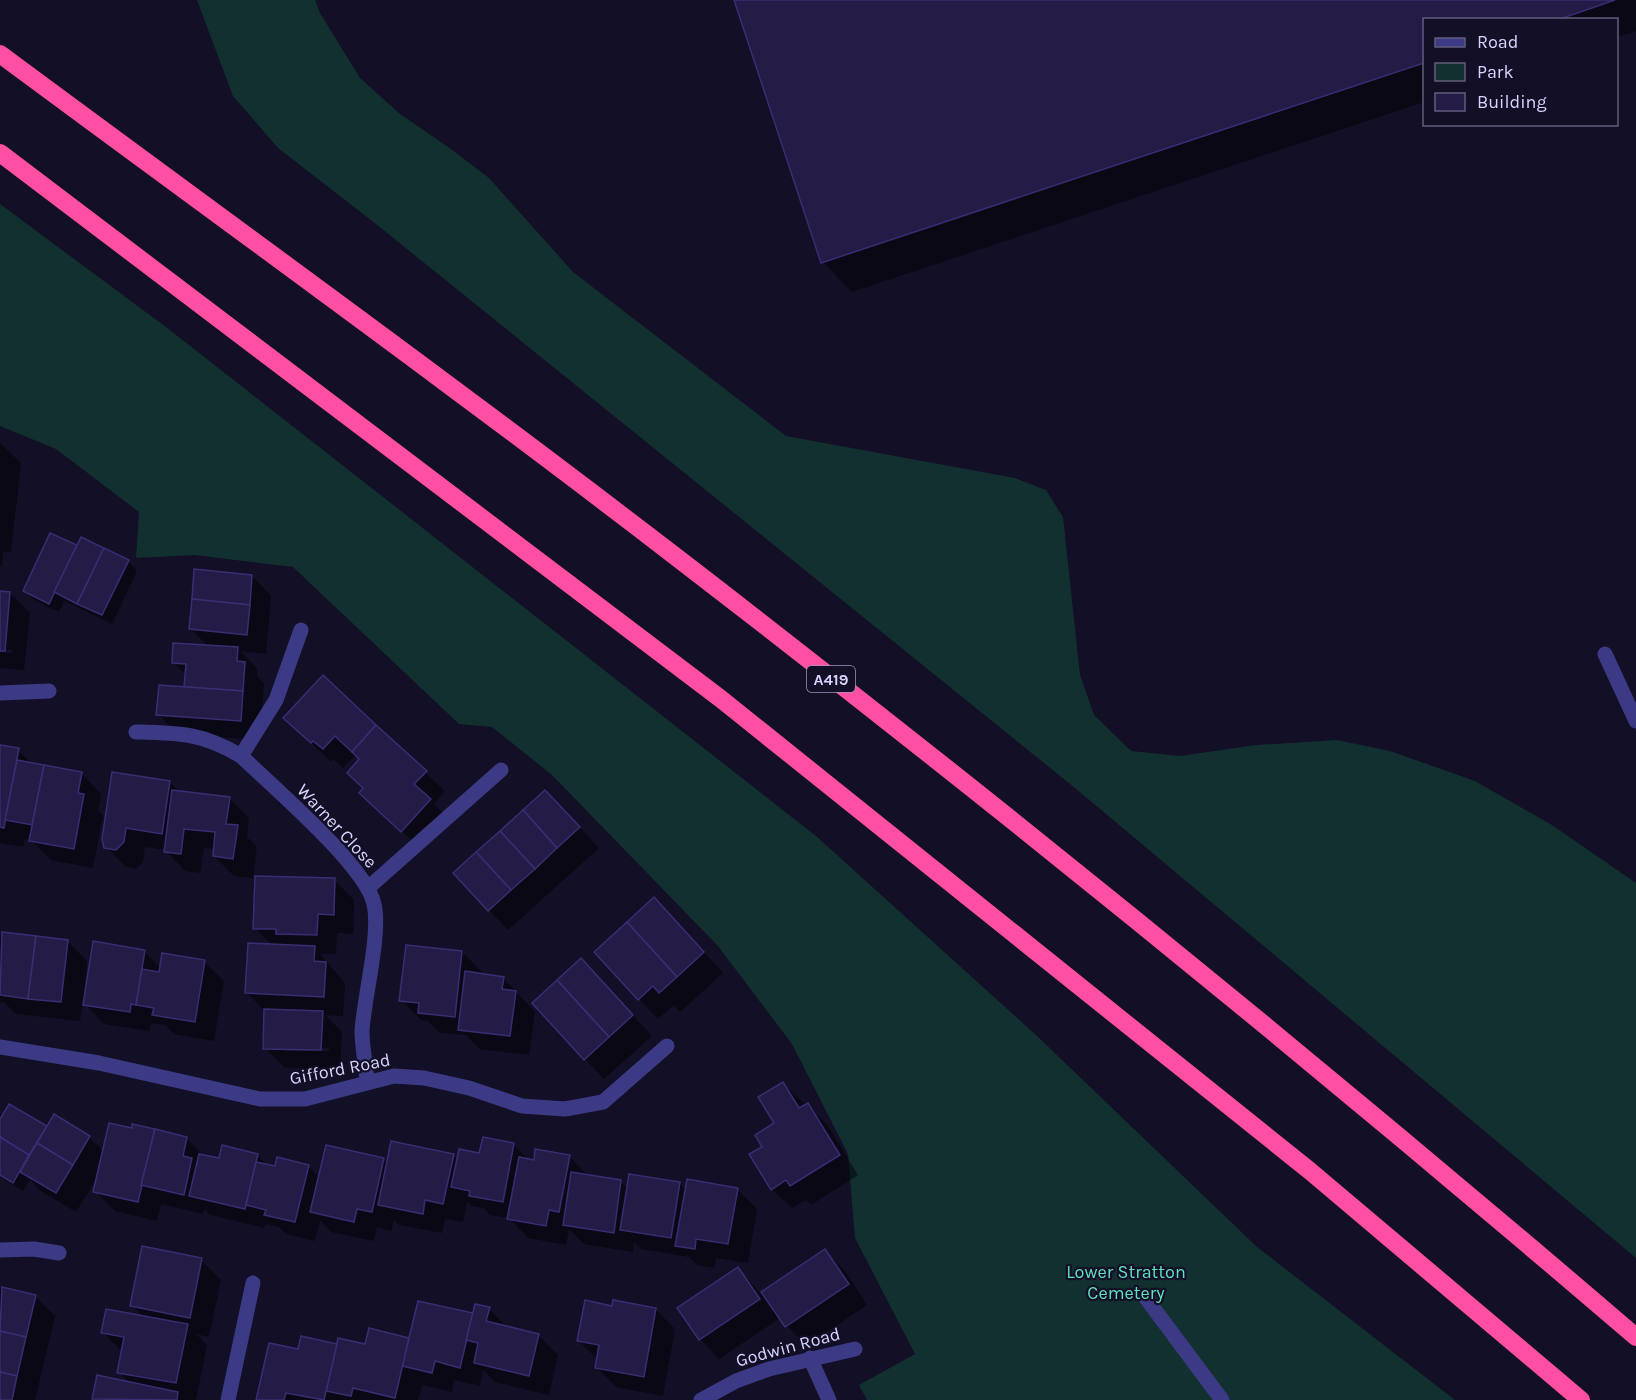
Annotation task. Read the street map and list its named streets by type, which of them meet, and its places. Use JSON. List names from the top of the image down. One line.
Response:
{"streets":{"highway":["A419"],"street":["Warner Close","Gifford Road","Godwin Road"]},"crossings":[["Warner Close","Gifford Road"]],"parks":["Lower Stratton Cemetery"],"legend":["Road","Park","Building"]}
